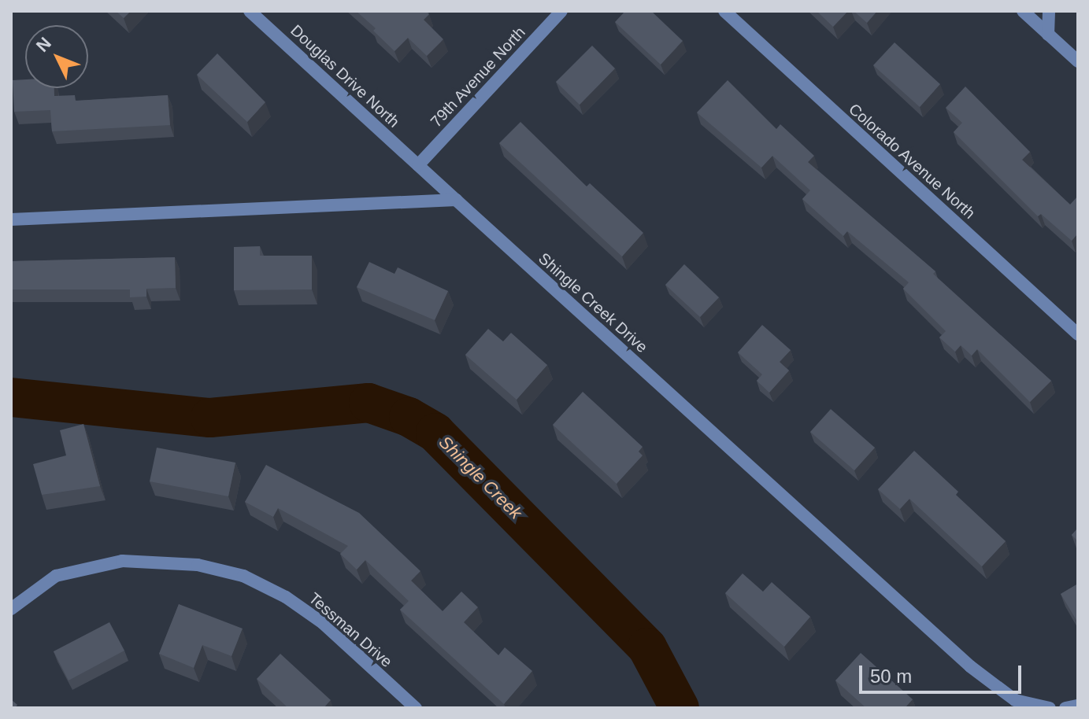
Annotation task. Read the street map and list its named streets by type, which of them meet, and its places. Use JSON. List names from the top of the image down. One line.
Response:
{"streets":{"street":["Douglas Drive North","79th Avenue North","Colorado Avenue North","Shingle Creek Drive","Tessman Drive"]},"crossings":[["Douglas Drive North","79th Avenue North"],["Douglas Drive North","Shingle Creek Drive"]],"water":["Shingle Creek"],"scale_bar":"50 m","north":"top left"}
